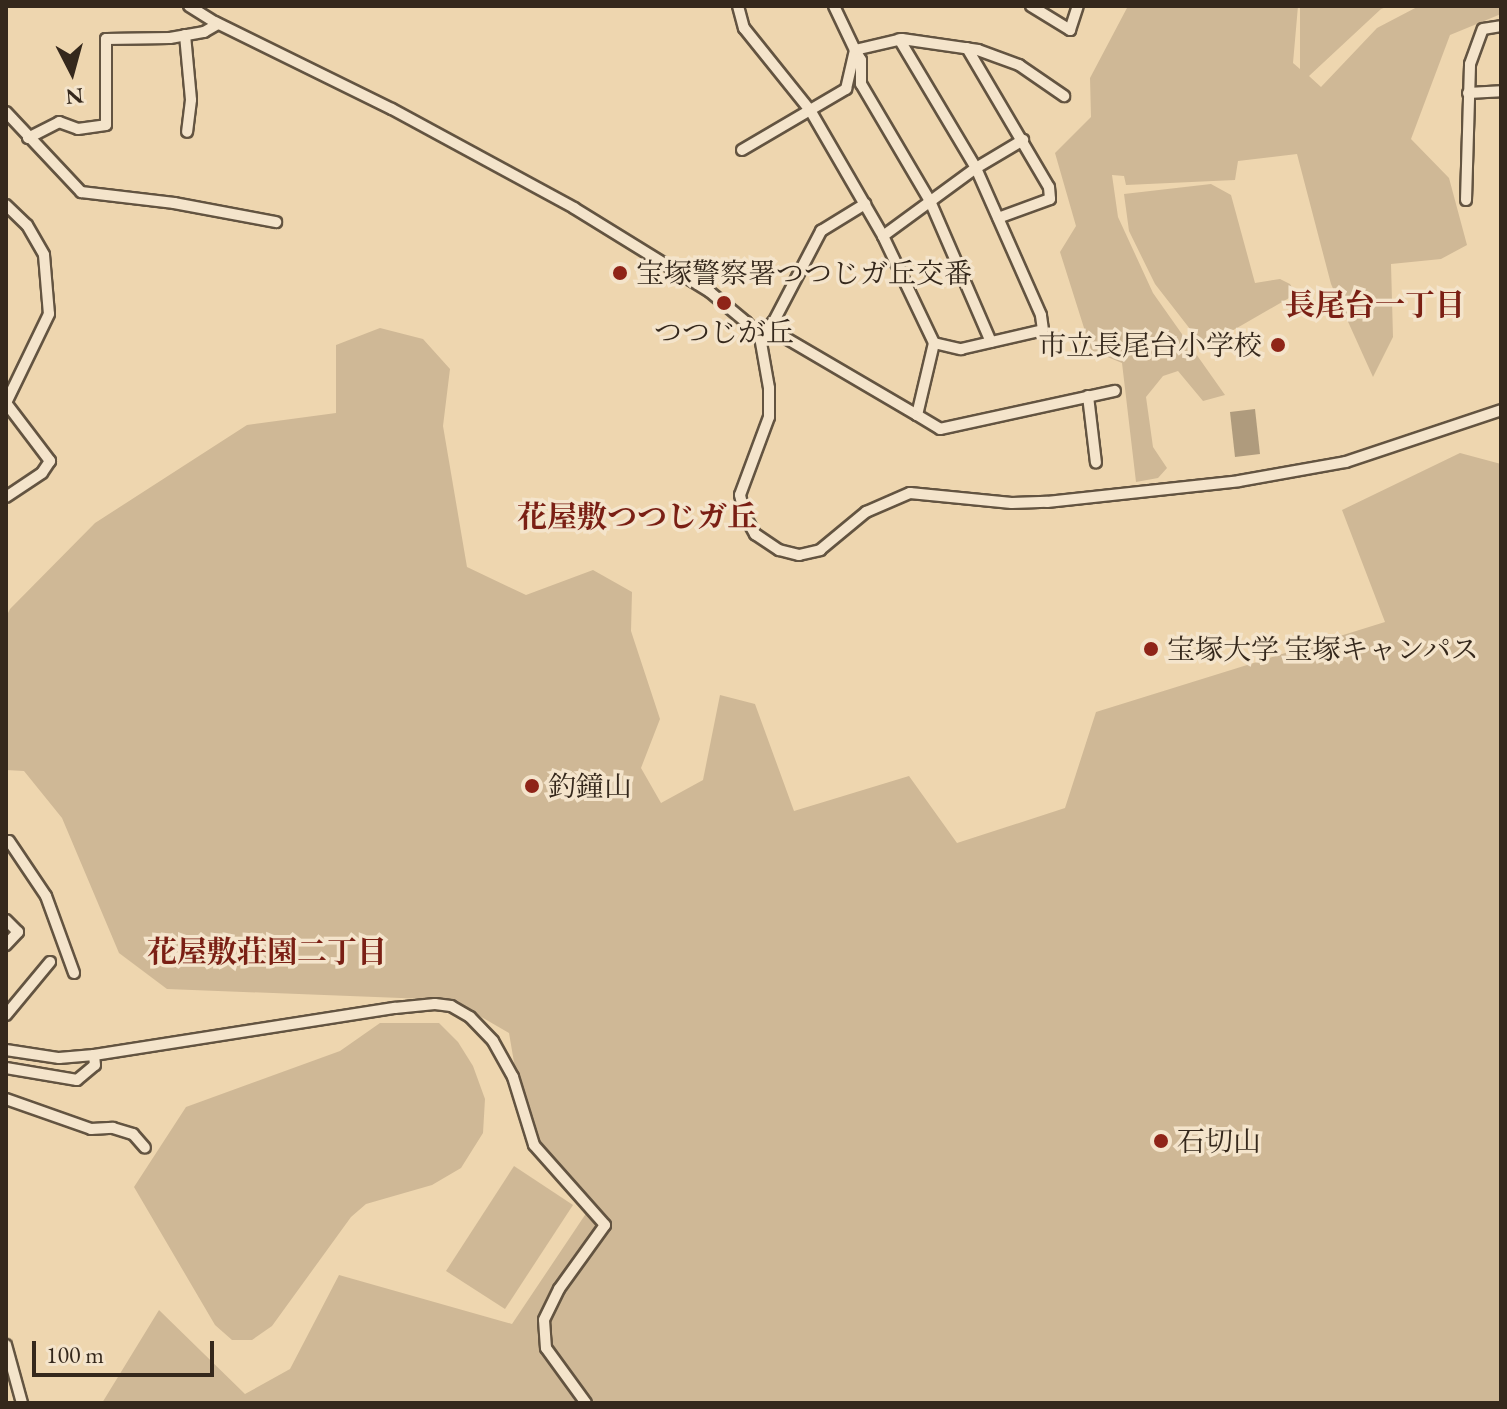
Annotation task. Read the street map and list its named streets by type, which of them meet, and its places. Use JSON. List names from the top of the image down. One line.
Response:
{"districts":["長尾台一丁目","花屋敷つつじガ丘","花屋敷荘園二丁目"],"places":["宝塚警察署つつじガ丘交番","つつじが丘","市立長尾台小学校","宝塚大学 宝塚キャンパス","釣鐘山","石切山"],"scale_bar":"100 m","north":"bottom"}
